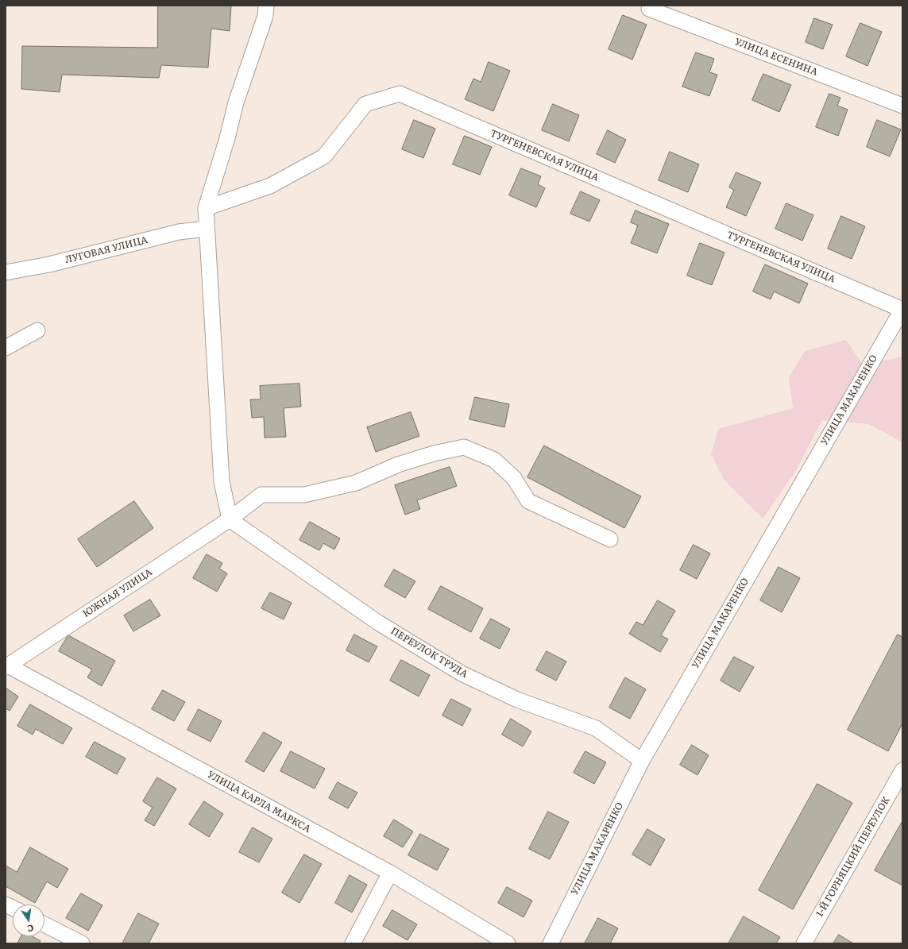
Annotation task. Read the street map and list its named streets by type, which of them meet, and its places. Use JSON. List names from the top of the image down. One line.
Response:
{"streets":{"street":["УЛИЦА ЕСЕНИНА","ТУРГЕНЕВСКАЯ УЛИЦА","ЛУГОВАЯ УЛИЦА","УЛИЦА МАКАРЕНКО","ЮЖНАЯ УЛИЦА","ПЕРЕУЛОК ТРУДА","УЛИЦА КАРЛА МАРКСА","1-Й ГОРНЯЦКИЙ ПЕРЕУЛОК"]},"crossings":[["ТУРГЕНЕВСКАЯ УЛИЦА","УЛИЦА МАКАРЕНКО"],["УЛИЦА МАКАРЕНКО","ПЕРЕУЛОК ТРУДА"],["ЮЖНАЯ УЛИЦА","ПЕРЕУЛОК ТРУДА"],["ЮЖНАЯ УЛИЦА","УЛИЦА КАРЛА МАРКСА"]],"north":"bottom"}
